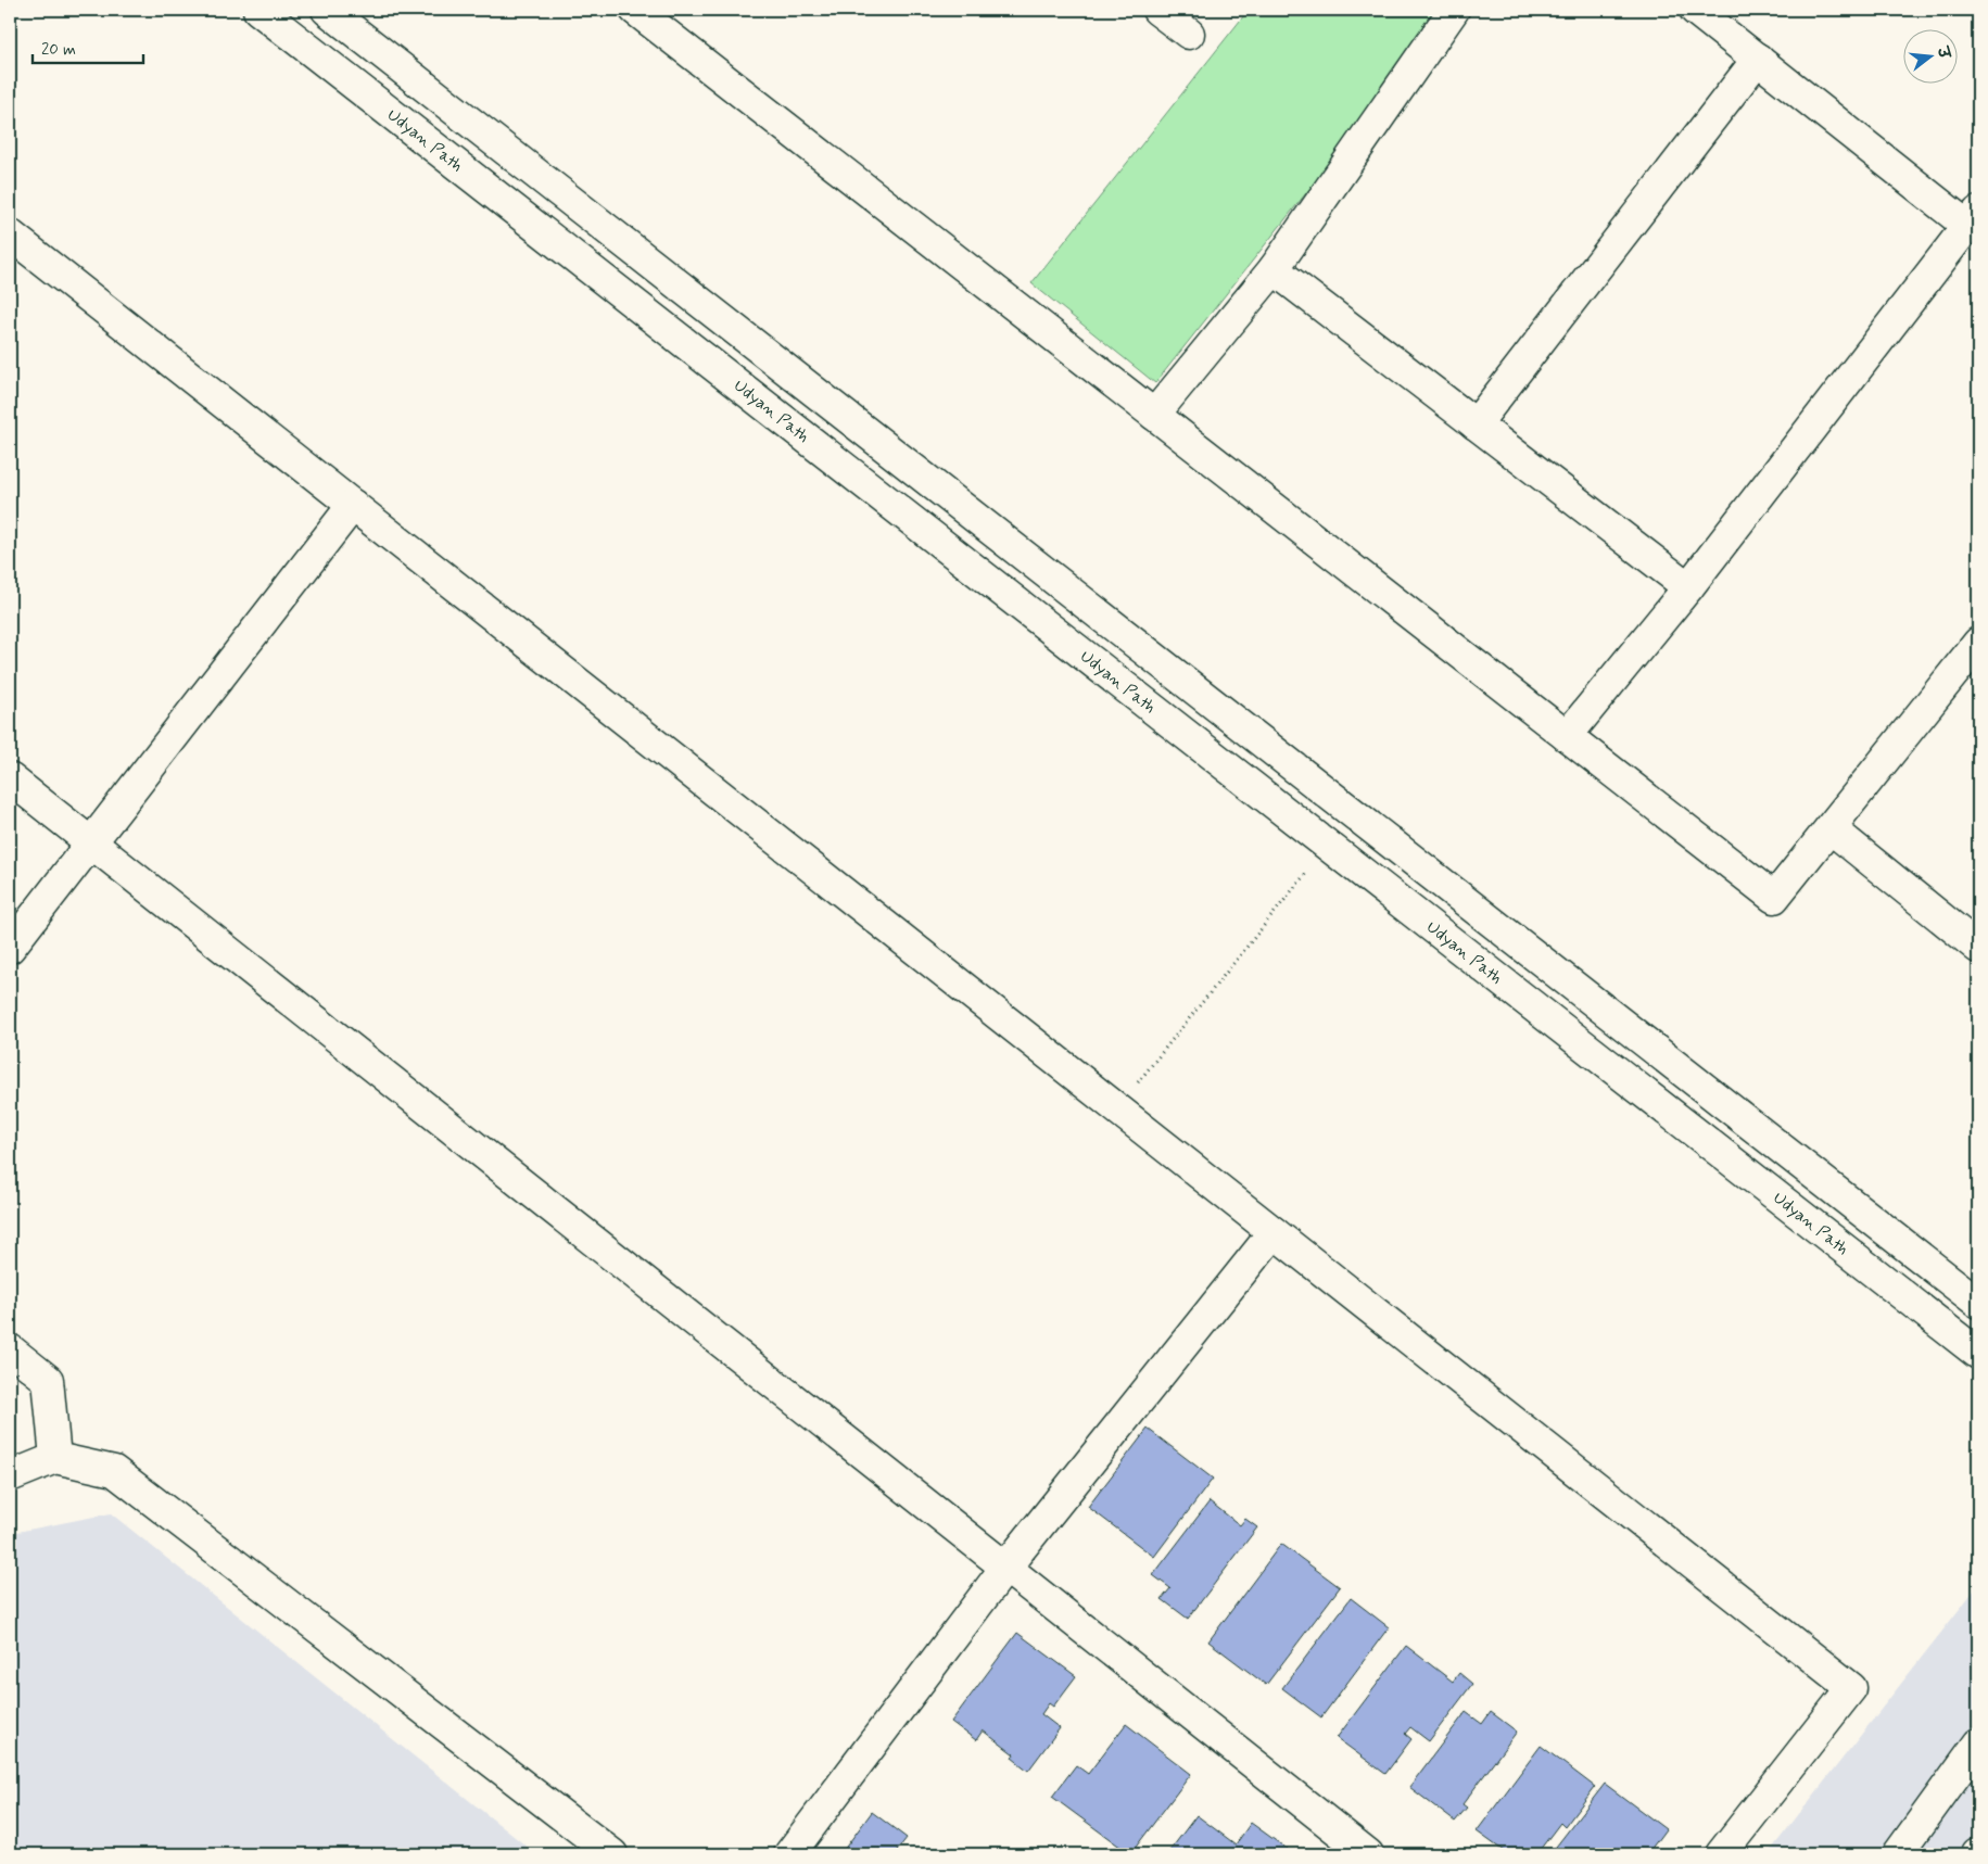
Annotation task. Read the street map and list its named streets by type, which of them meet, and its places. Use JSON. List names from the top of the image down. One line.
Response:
{"streets":{"street":["Udyan Path"]},"scale_bar":"20 m","north":"right"}
